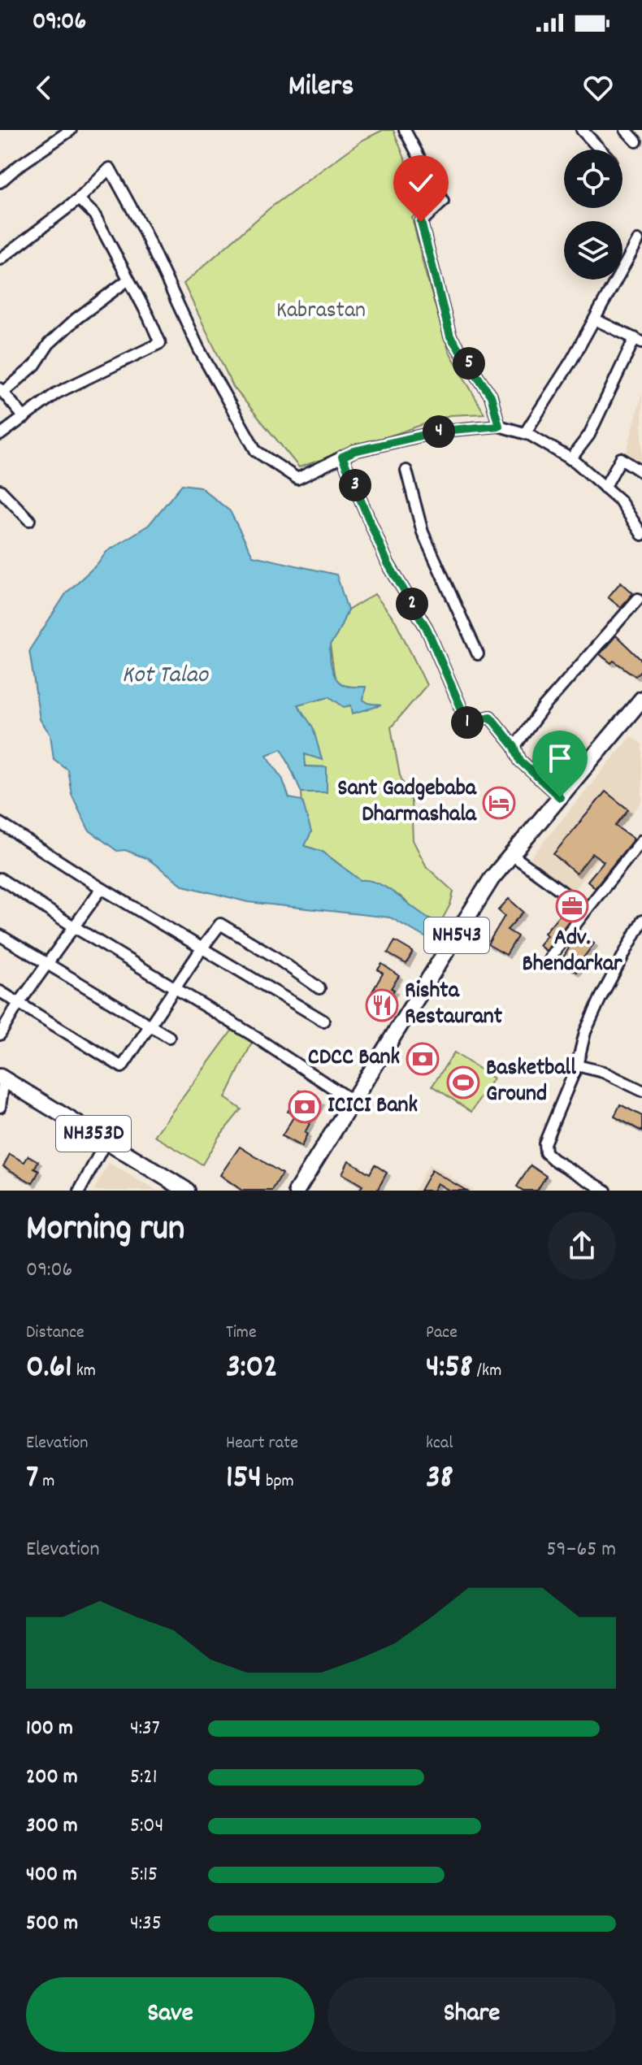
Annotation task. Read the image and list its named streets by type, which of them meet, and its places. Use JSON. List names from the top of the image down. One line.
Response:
{"streets":{"highway":["NH543","NH353D"]},"water":["Kot Talao"],"parks":["Kabrastan"],"places":{"hotel":["Sant Gadgebaba Dharmashala"],"office":["Adv. Bhendarkar"],"restaurant":["Rishta Restaurant"],"bank":["CDCC Bank","ICICI Bank"],"sports":["Basketball Ground"]},"page":{"status":"09:06","header":"Milers","pins":["5","4","3","2","1"],"heading":["Morning run","09:06"],"stats":[["Distance","0.61 km"],["Time","3:02"],["Pace","4:58 /km"],["Elevation","7 m"],["Heart rate","154 bpm"],["kcal","38"]],"chart":["Elevation","59–65 m"],"list":[{"name":"100 m","note":"4:37"},{"name":"200 m","note":"5:21"},{"name":"300 m","note":"5:04"},{"name":"400 m","note":"5:15"},{"name":"500 m","note":"4:35"}],"buttons":["Save","Share"]}}
